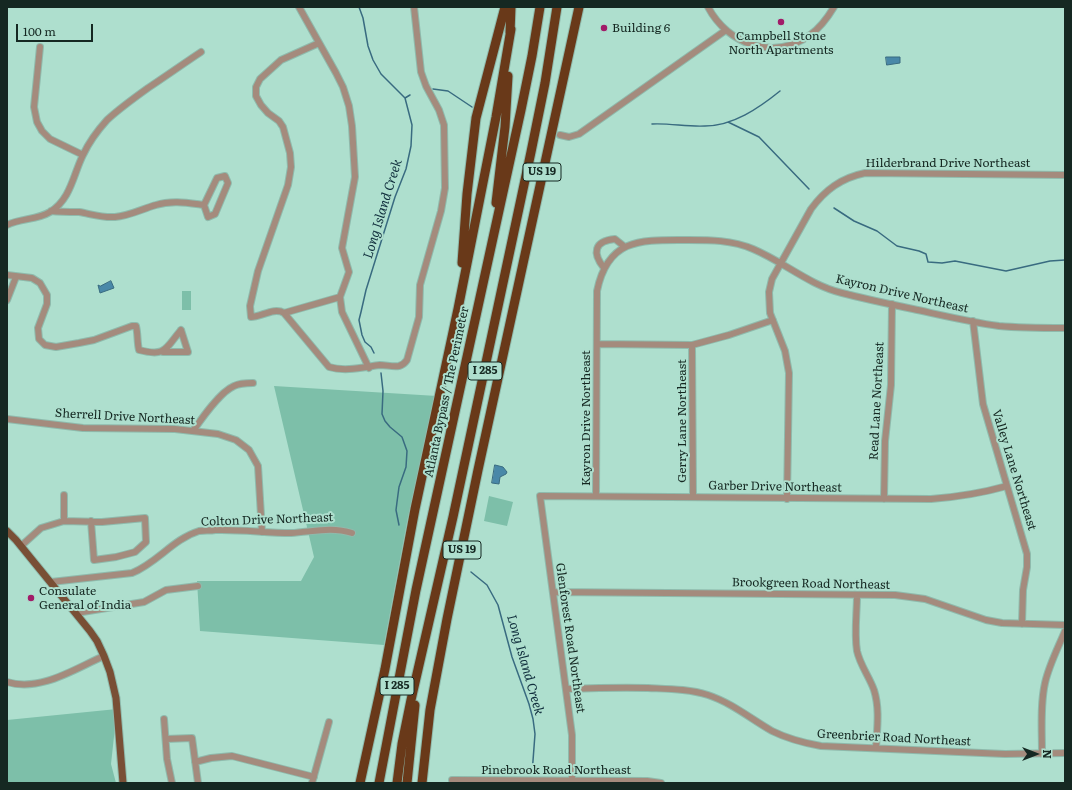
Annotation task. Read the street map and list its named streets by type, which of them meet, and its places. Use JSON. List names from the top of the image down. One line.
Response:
{"streets":{"highway":["US 19","I 285","Atlanta Bypass / The Perimeter"],"street":["Hilderbrand Drive Northeast","Kayron Drive Northeast","Read Lane Northeast","Sherrell Drive Northeast","Gerry Lane Northeast","Valley Lane Northeast","Garber Drive Northeast","Colton Drive Northeast","Brookgreen Road Northeast","Glenforest Road Northeast","Greenbrier Road Northeast","Pinebrook Road Northeast"]},"crossings":[["Hilderbrand Drive Northeast","Kayron Drive Northeast"],["Hilderbrand Drive Northeast","Garber Drive Northeast"],["Kayron Drive Northeast","Read Lane Northeast"],["Kayron Drive Northeast","Valley Lane Northeast"],["Kayron Drive Northeast","Garber Drive Northeast"],["Read Lane Northeast","Garber Drive Northeast"],["Sherrell Drive Northeast","Colton Drive Northeast"],["Gerry Lane Northeast","Garber Drive Northeast"],["Valley Lane Northeast","Garber Drive Northeast"],["Valley Lane Northeast","Brookgreen Road Northeast"],["Garber Drive Northeast","Glenforest Road Northeast"],["Brookgreen Road Northeast","Glenforest Road Northeast"],["Glenforest Road Northeast","Greenbrier Road Northeast"],["Glenforest Road Northeast","Pinebrook Road Northeast"]],"water":["Long Island Creek"],"places":["Campbell Stone North Apartments","Building 6","Consulate General of India"],"scale_bar":"100 m","north":"right"}
